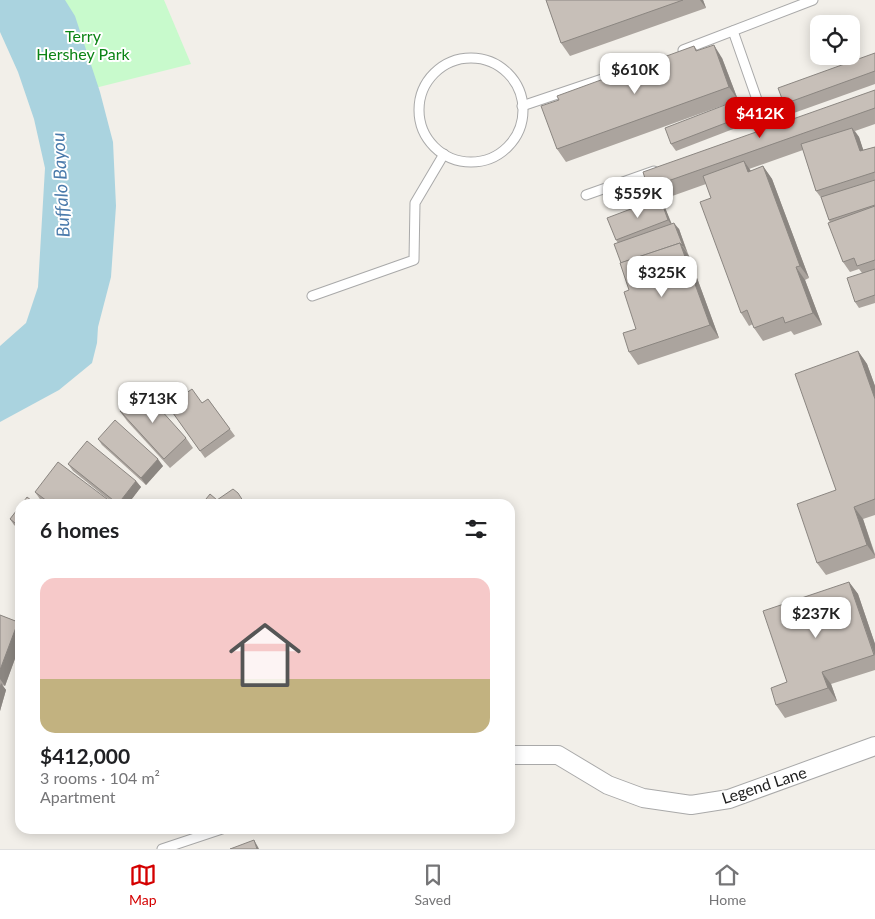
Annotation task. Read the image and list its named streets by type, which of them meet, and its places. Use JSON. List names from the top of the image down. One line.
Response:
{"streets":{"street":["Legend Lane"]},"water":["Buffalo Bayou"],"parks":["Terry Hershey Park"],"page":{"price":["$610K","$412K","$559K","$325K","$713K","$237K"],"heading":"6 homes","list":[{"name":"$412,000","note":"3 rooms · 104 m² · Apartment"}],"tabs":["Map","Saved","Home"]}}
